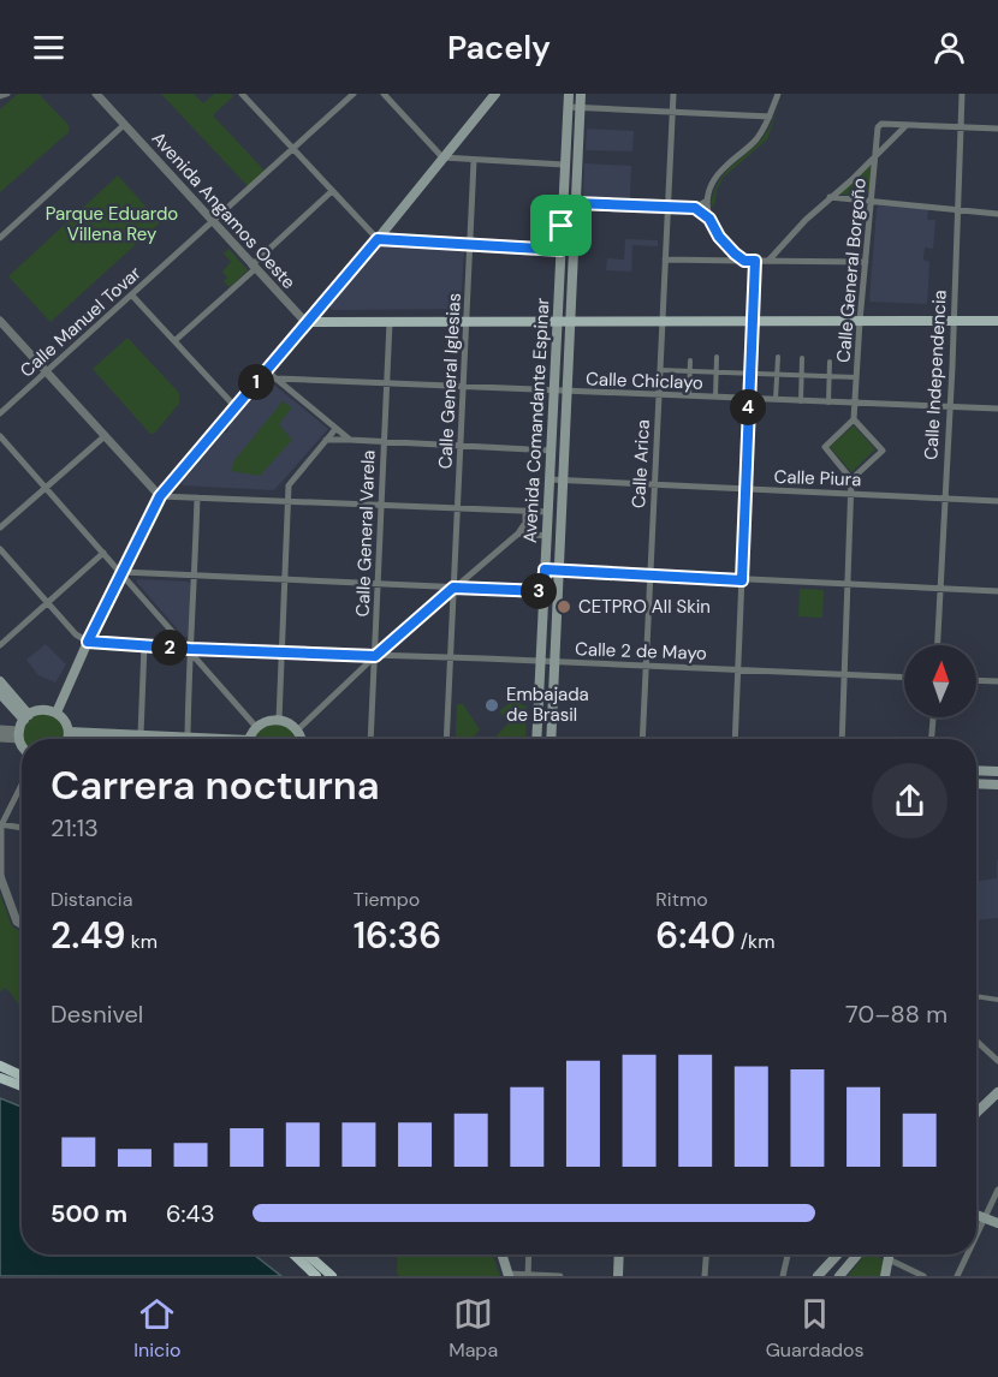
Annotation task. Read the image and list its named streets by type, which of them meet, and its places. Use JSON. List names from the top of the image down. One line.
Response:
{"streets":{"main road":["Avenida Comandante Espinar"],"street":["Avenida Angamos Oeste","Calle General Borgoño","Calle Manuel Tovar","Calle Independencia","Calle General Iglesias","Calle Chiclayo","Calle Arica","Calle Piura","Calle General Varela","Calle 2 de Mayo"]},"crossings":[["Avenida Angamos Oeste","Calle Manuel Tovar"],["Calle General Borgoño","Calle Chiclayo"],["Calle Independencia","Calle Chiclayo"],["Calle Independencia","Calle Piura"],["Calle General Iglesias","Calle Chiclayo"],["Calle General Iglesias","Calle 2 de Mayo"],["Calle Chiclayo","Avenida Comandante Espinar"],["Calle Chiclayo","Calle Arica"],["Calle Chiclayo","Calle General Varela"],["Avenida Comandante Espinar","Calle Piura"],["Avenida Comandante Espinar","Calle 2 de Mayo"],["Calle Arica","Calle Piura"],["Calle Arica","Calle 2 de Mayo"],["Calle General Varela","Calle 2 de Mayo"]],"parks":["Parque Eduardo Villena Rey"],"places":["CETPRO All Skin","Embajada de Brasil"],"north":"top","page":{"header":"Pacely","pins":["1","4","3","2"],"heading":["Carrera nocturna","21:13"],"stats":[["Distancia","2.49 km"],["Tiempo","16:36"],["Ritmo","6:40 /km"]],"chart":["Desnivel","70–88 m"],"list":[{"name":"500 m","note":"6:43"}],"tabs":["Inicio","Mapa","Guardados"]}}
